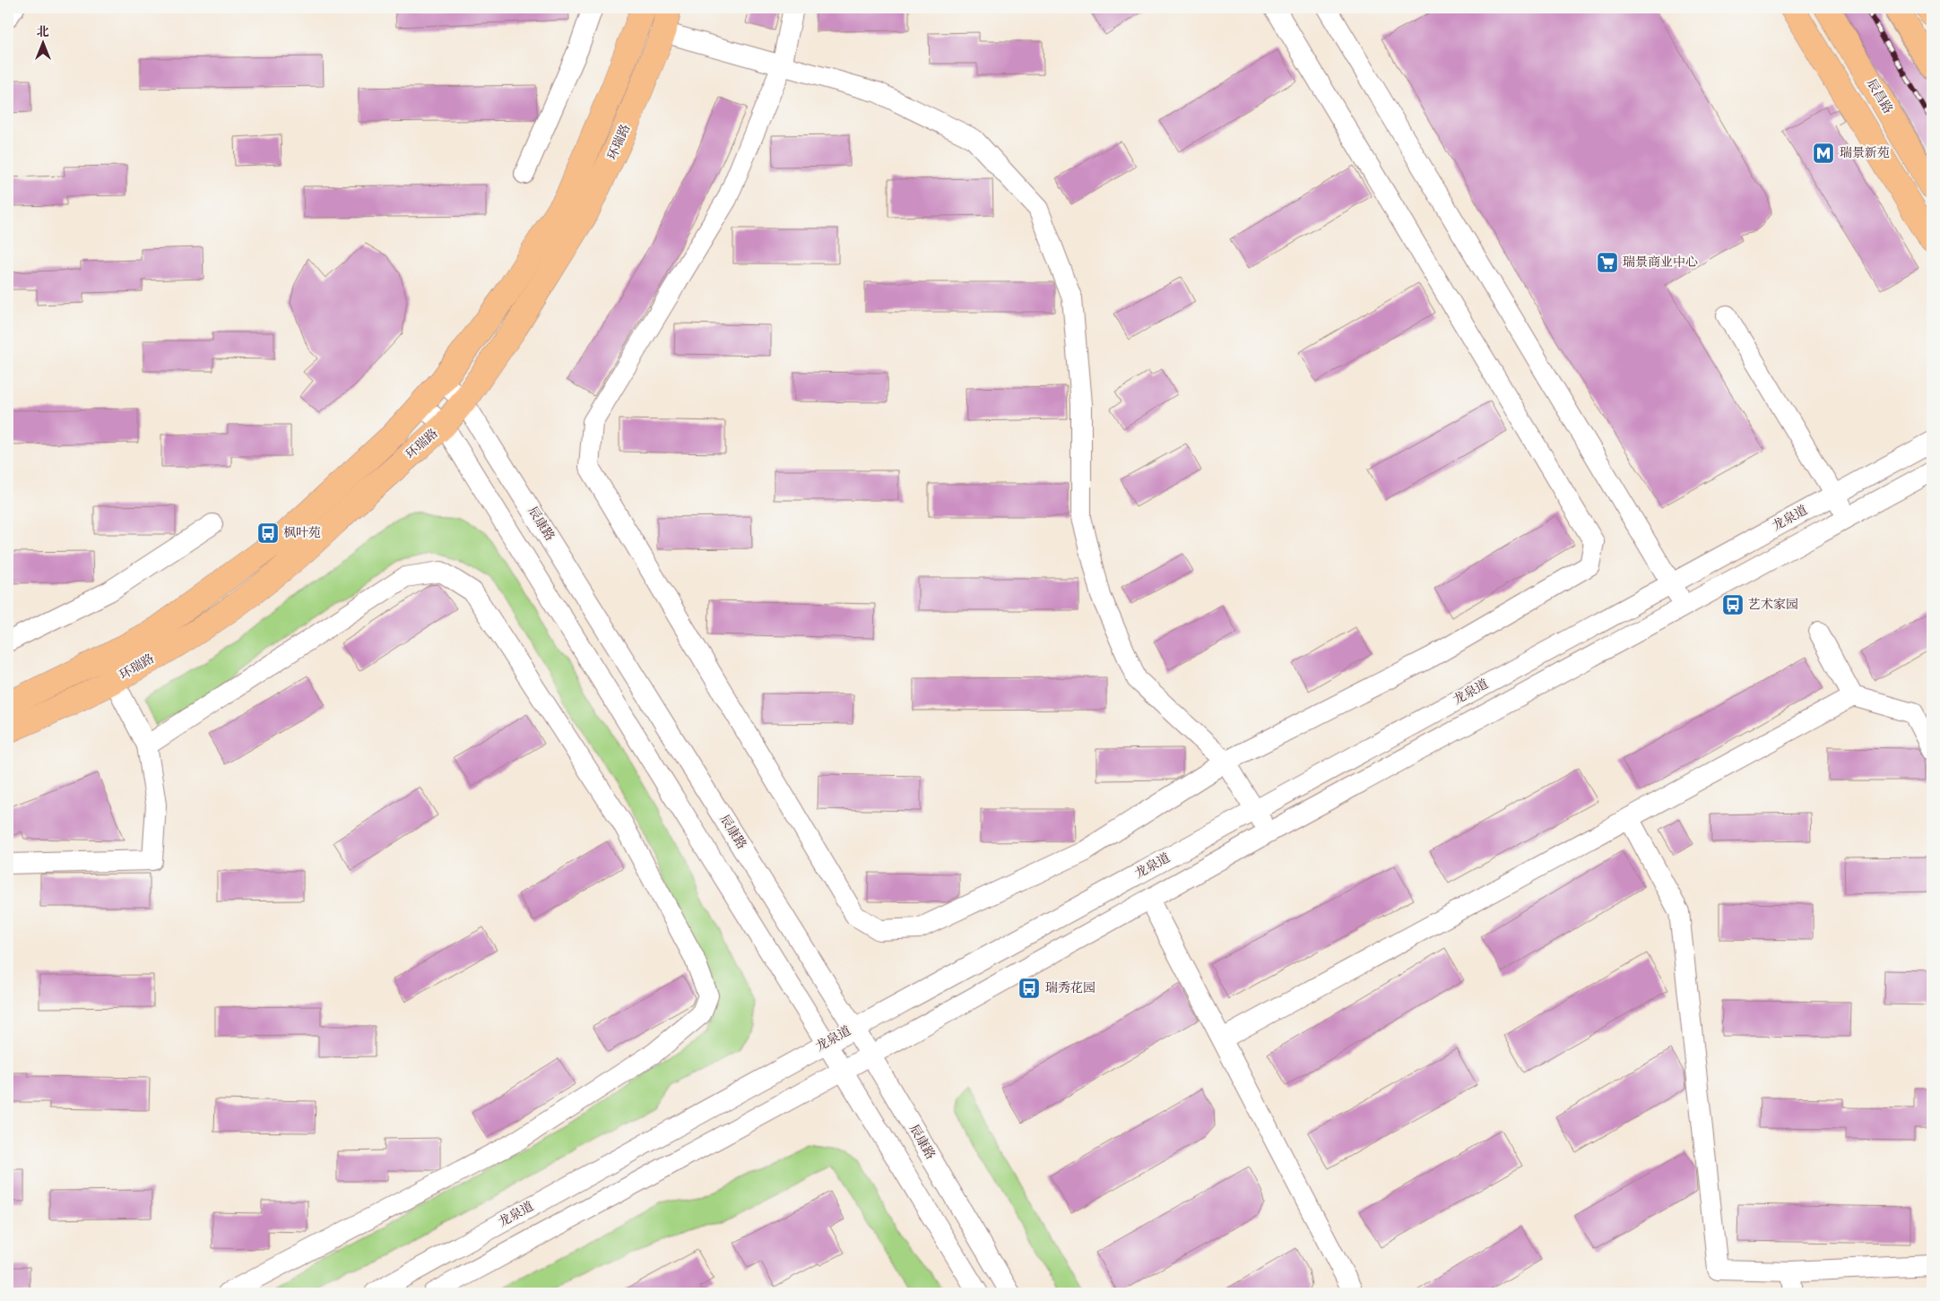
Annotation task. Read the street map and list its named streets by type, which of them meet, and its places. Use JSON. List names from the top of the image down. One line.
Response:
{"streets":{"main road":["辰昌路","环瑞路"],"street":["龙泉道","辰康路"]},"crossings":[["环瑞路","辰康路"],["龙泉道","辰康路"]],"places":{"metro station":["瑞景新苑"],"supermarket":["瑞景商业中心"],"bus stop":["枫叶苑","艺术家园","瑞秀花园"]},"north":"top"}
